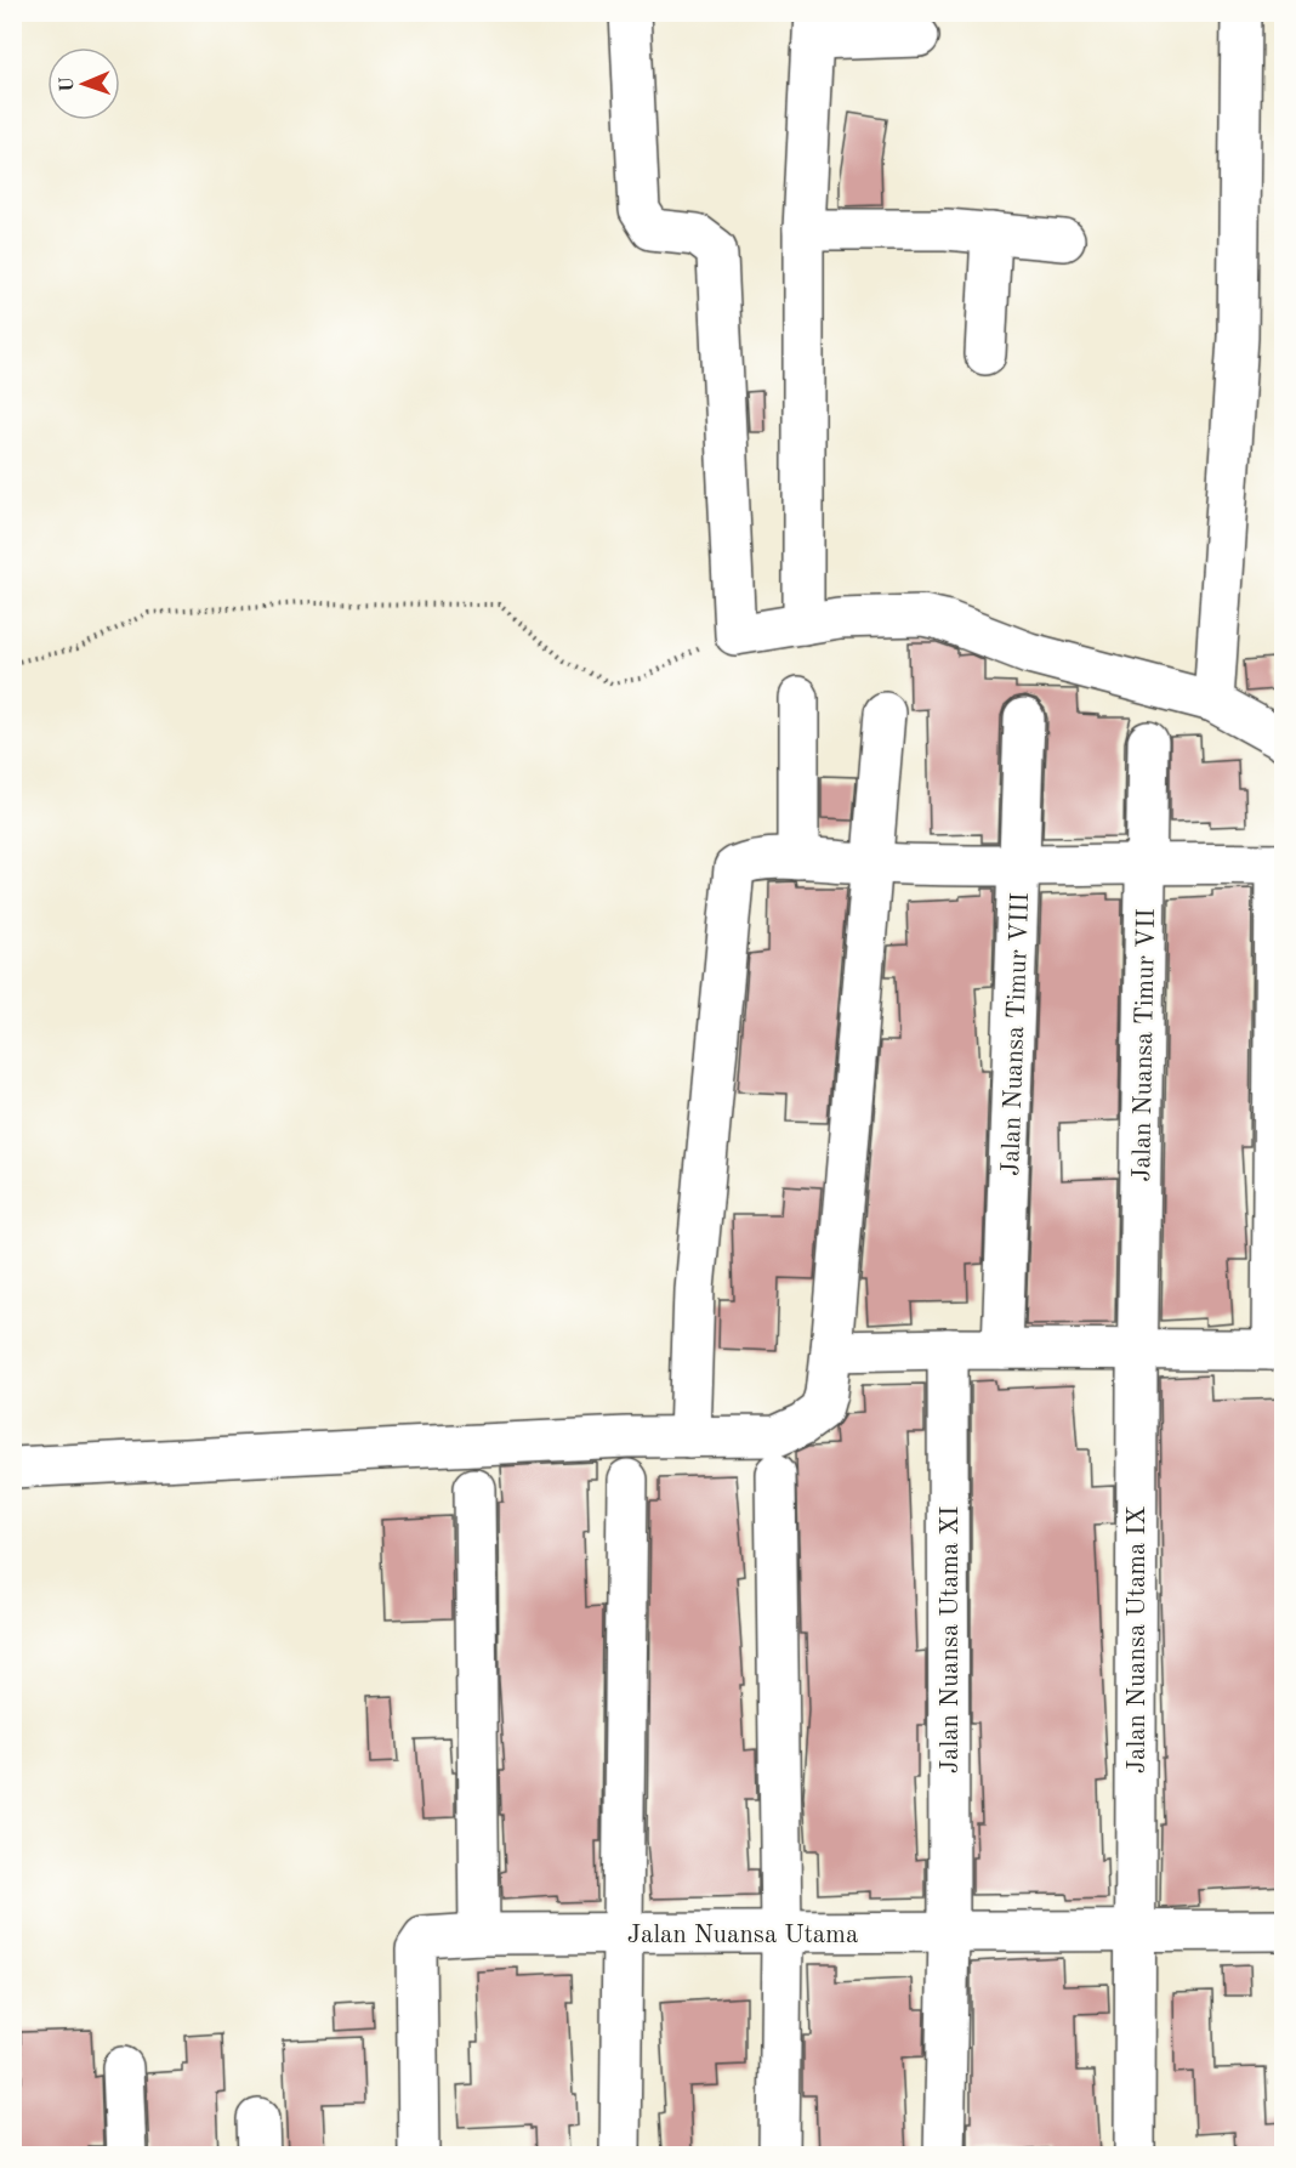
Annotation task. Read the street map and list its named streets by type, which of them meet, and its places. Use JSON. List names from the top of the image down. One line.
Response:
{"streets":{"street":["Jalan Nuansa Timur VIII","Jalan Nuansa Timur VII","Jalan Nuansa Utama XI","Jalan Nuansa Utama IX","Jalan Nuansa Utama"]},"crossings":[["Jalan Nuansa Timur VII","Jalan Nuansa Utama IX"],["Jalan Nuansa Utama XI","Jalan Nuansa Utama"],["Jalan Nuansa Utama IX","Jalan Nuansa Utama"]],"north":"left"}
